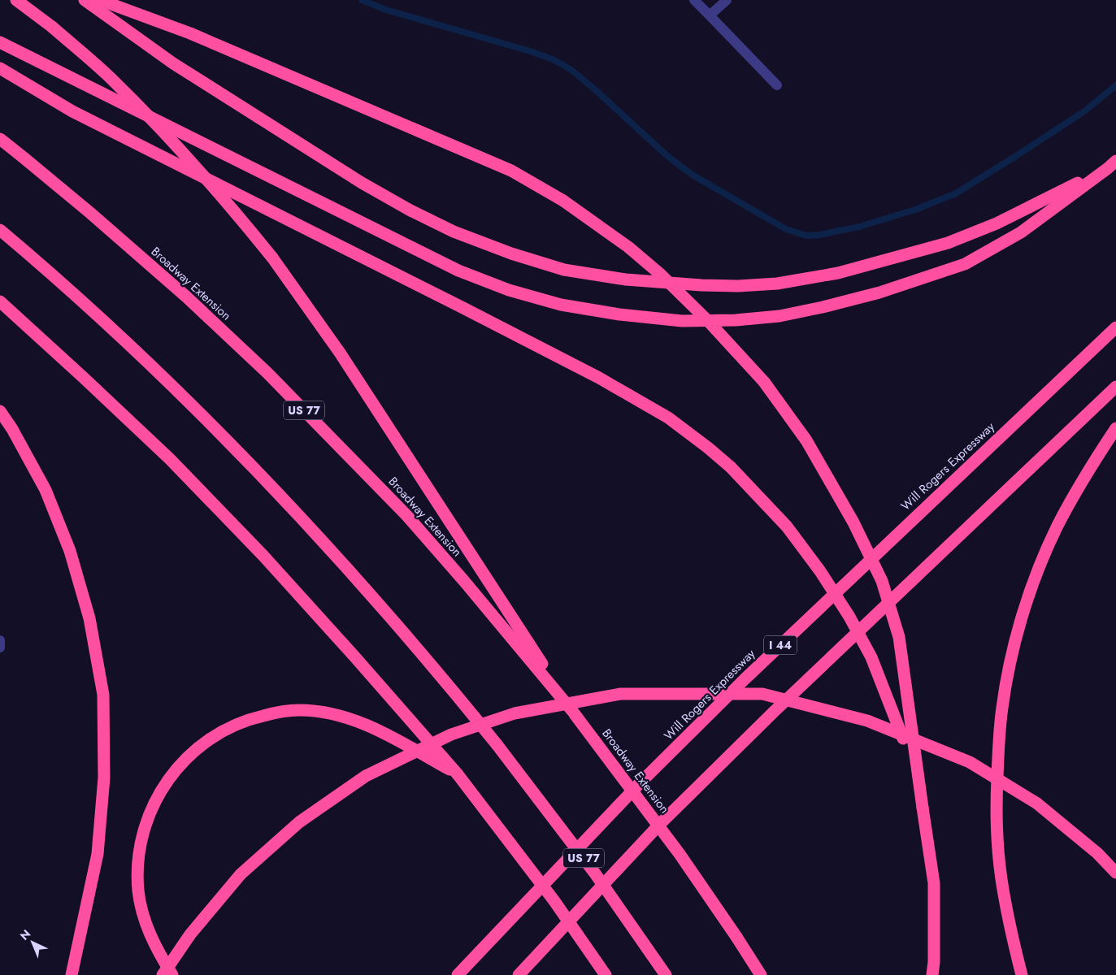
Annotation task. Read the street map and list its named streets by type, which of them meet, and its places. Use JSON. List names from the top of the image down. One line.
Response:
{"streets":{"highway":["Broadway Extension","US 77","Will Rogers Expressway","I 44"]},"north":"top left"}
